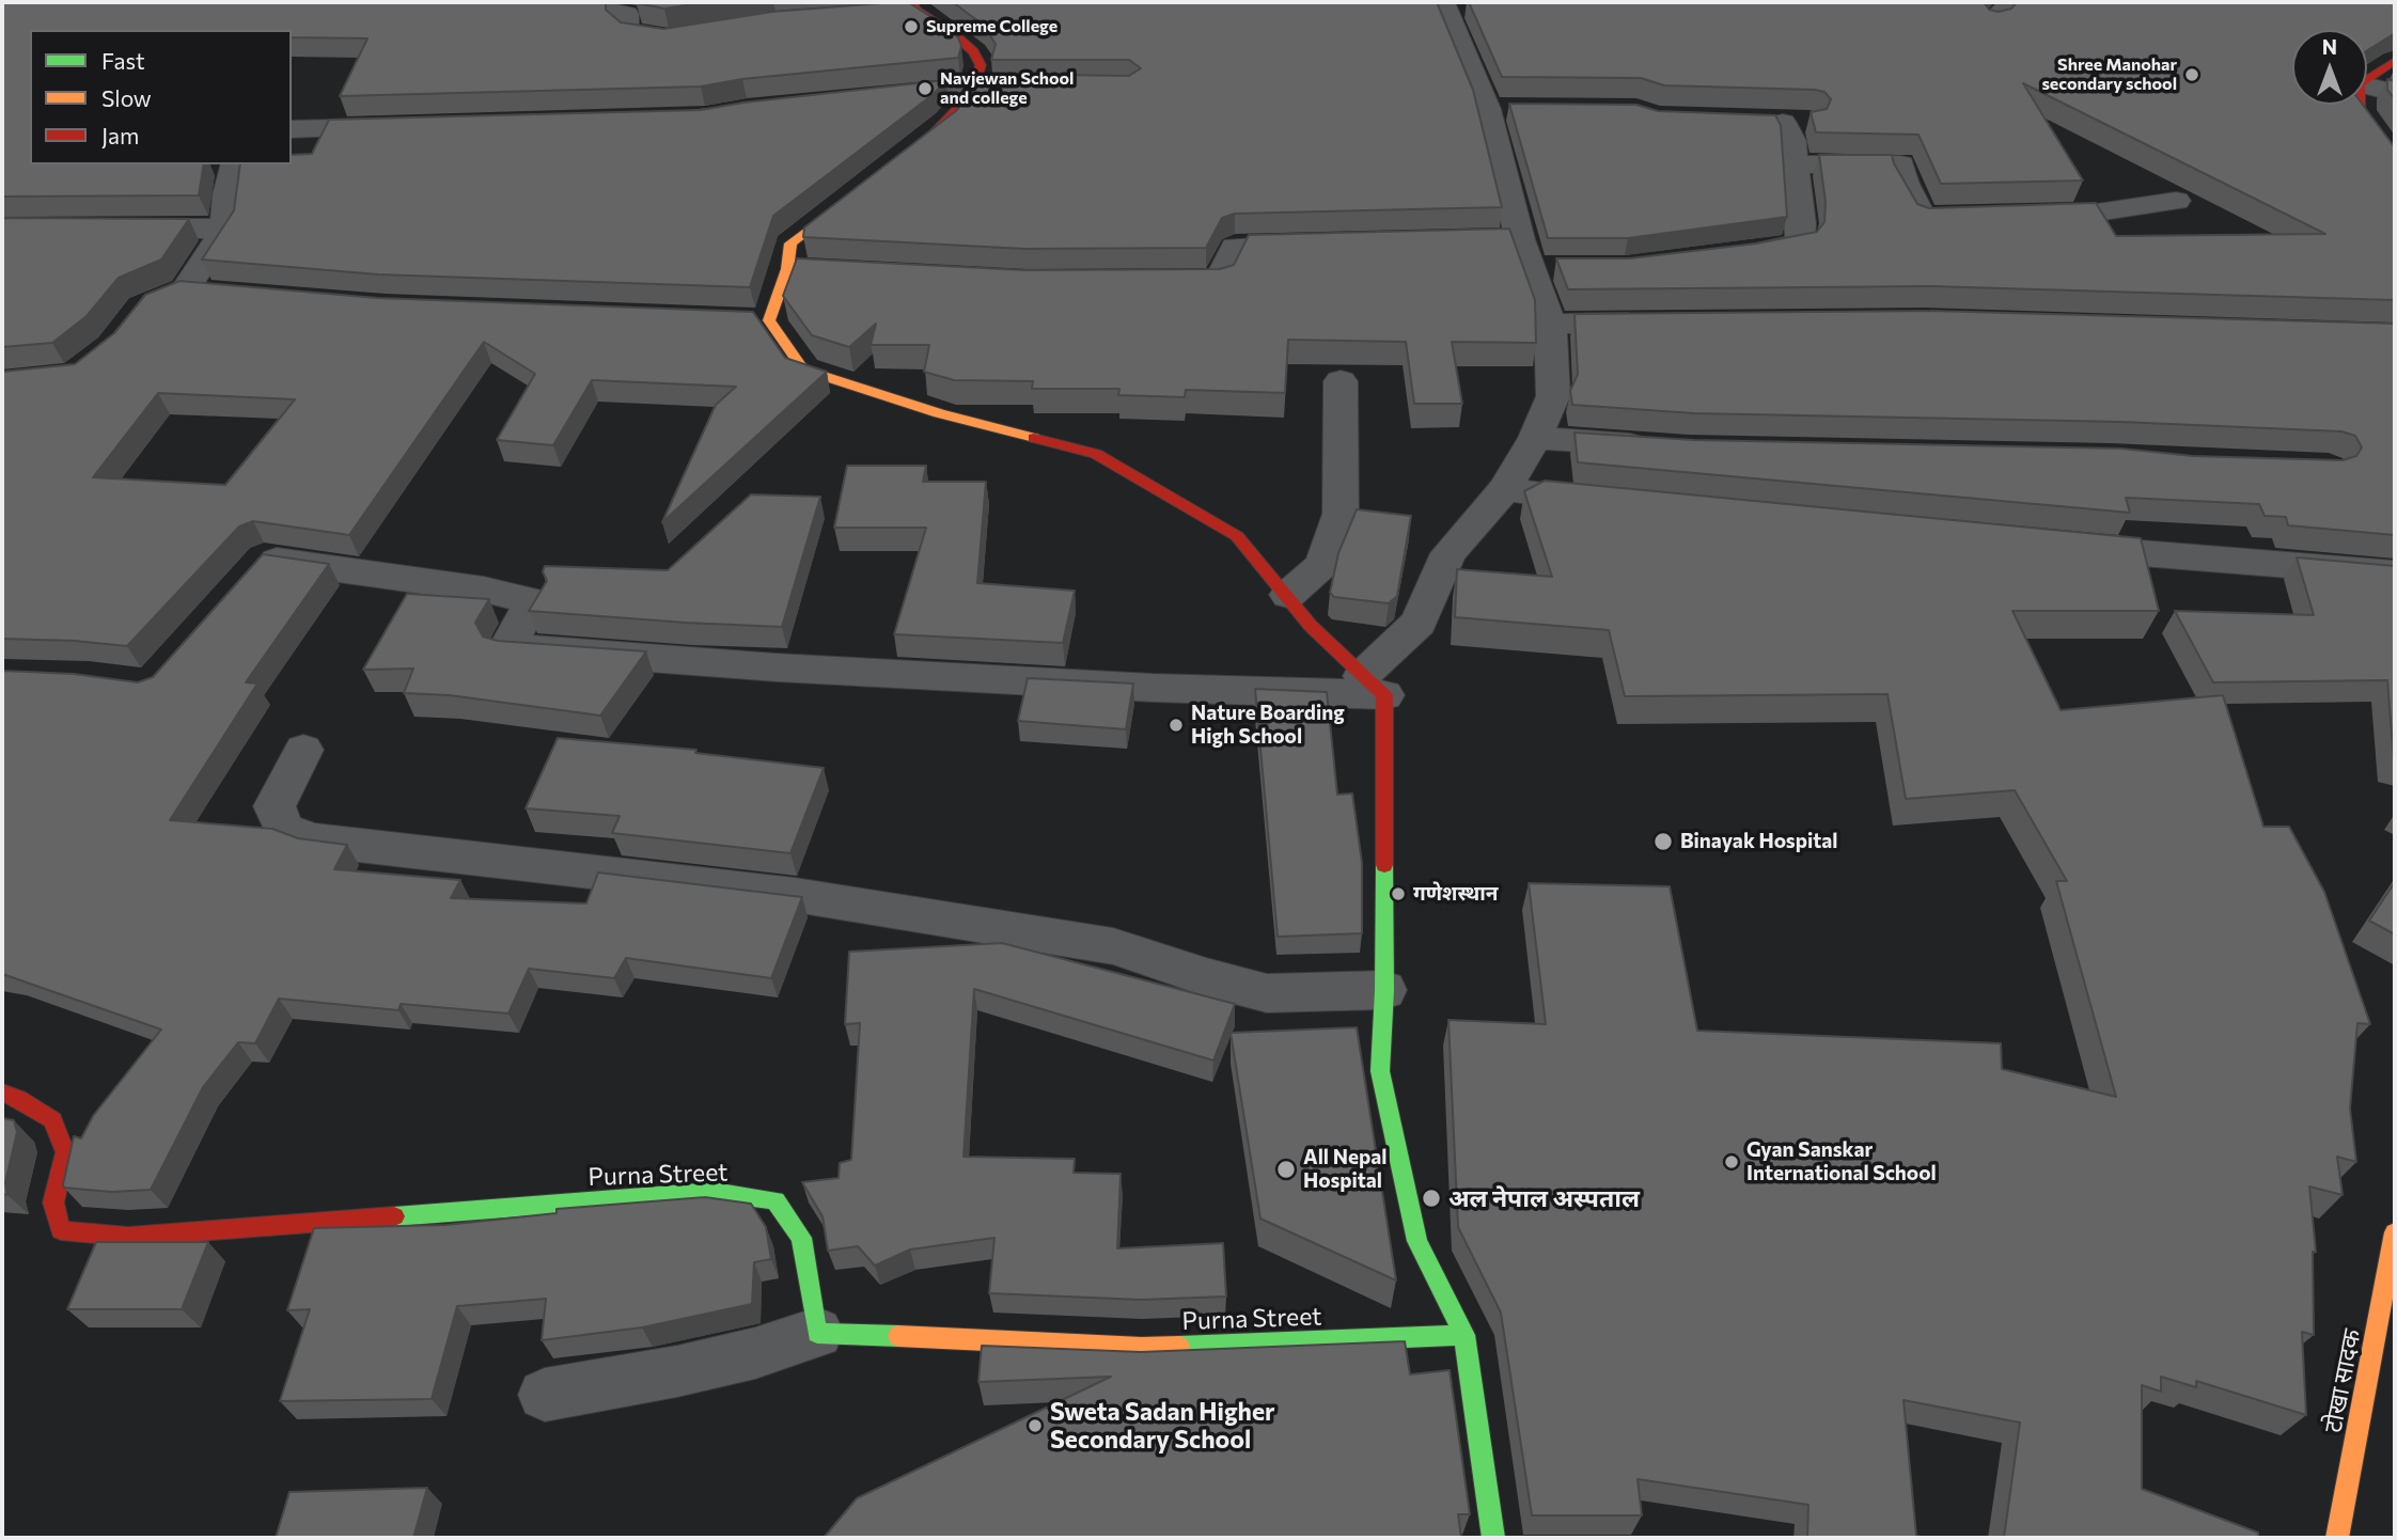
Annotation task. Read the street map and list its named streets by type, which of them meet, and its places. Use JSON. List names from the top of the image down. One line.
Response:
{"streets":{"street":["Purna Street","टोखा सादक"]},"places":["Supreme College","Shree Manohar secondary school","Navjewan School and college","Nature Boarding High School","Binayak Hospital","गणेशस्थान","Gyan Sanskar International School","All Nepal Hospital","अल नेपाल अस्पताल","Sweta Sadan Higher Secondary School"],"legend":["Fast","Slow","Jam"],"north":"top"}
